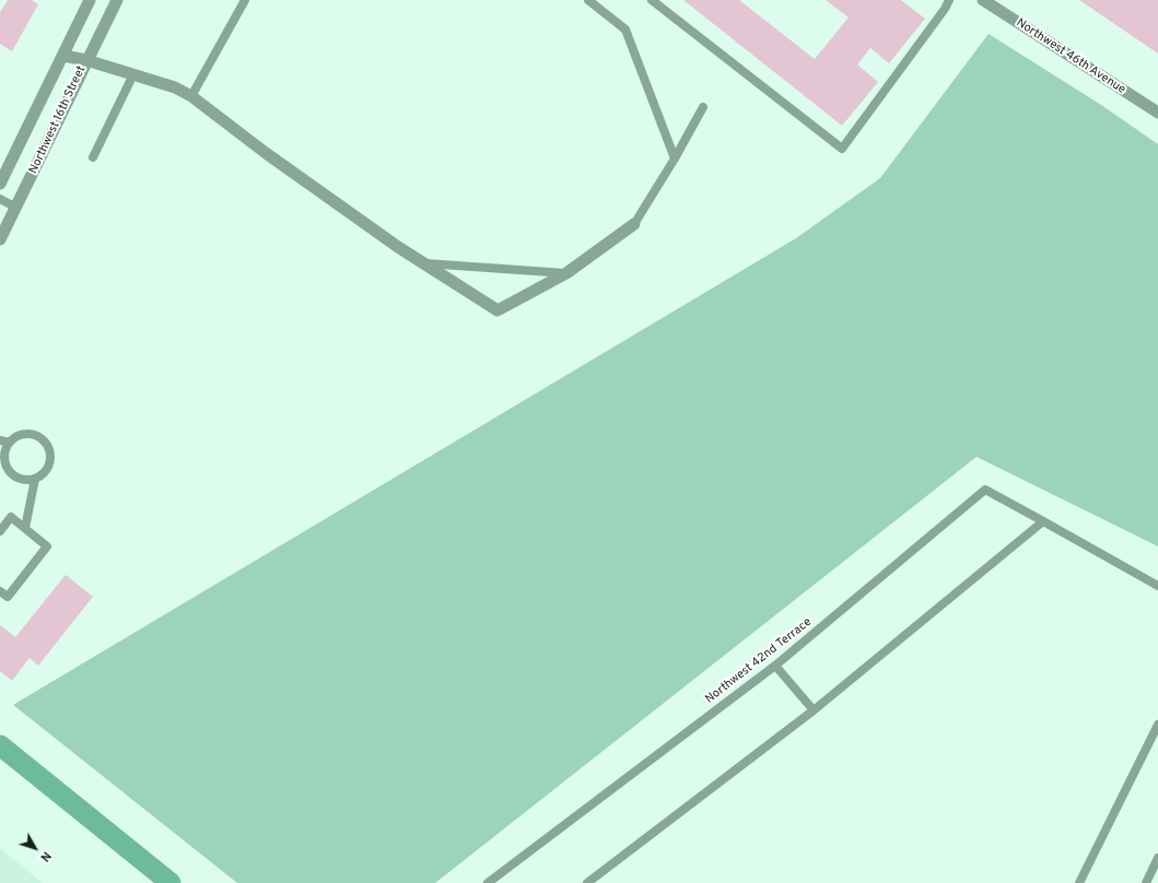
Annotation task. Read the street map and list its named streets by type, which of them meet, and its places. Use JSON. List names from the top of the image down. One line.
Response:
{"streets":{"street":["Northwest 46th Avenue","Northwest 16th Street"],"lane":["Northwest 42nd Terrace"]},"north":"bottom right"}
